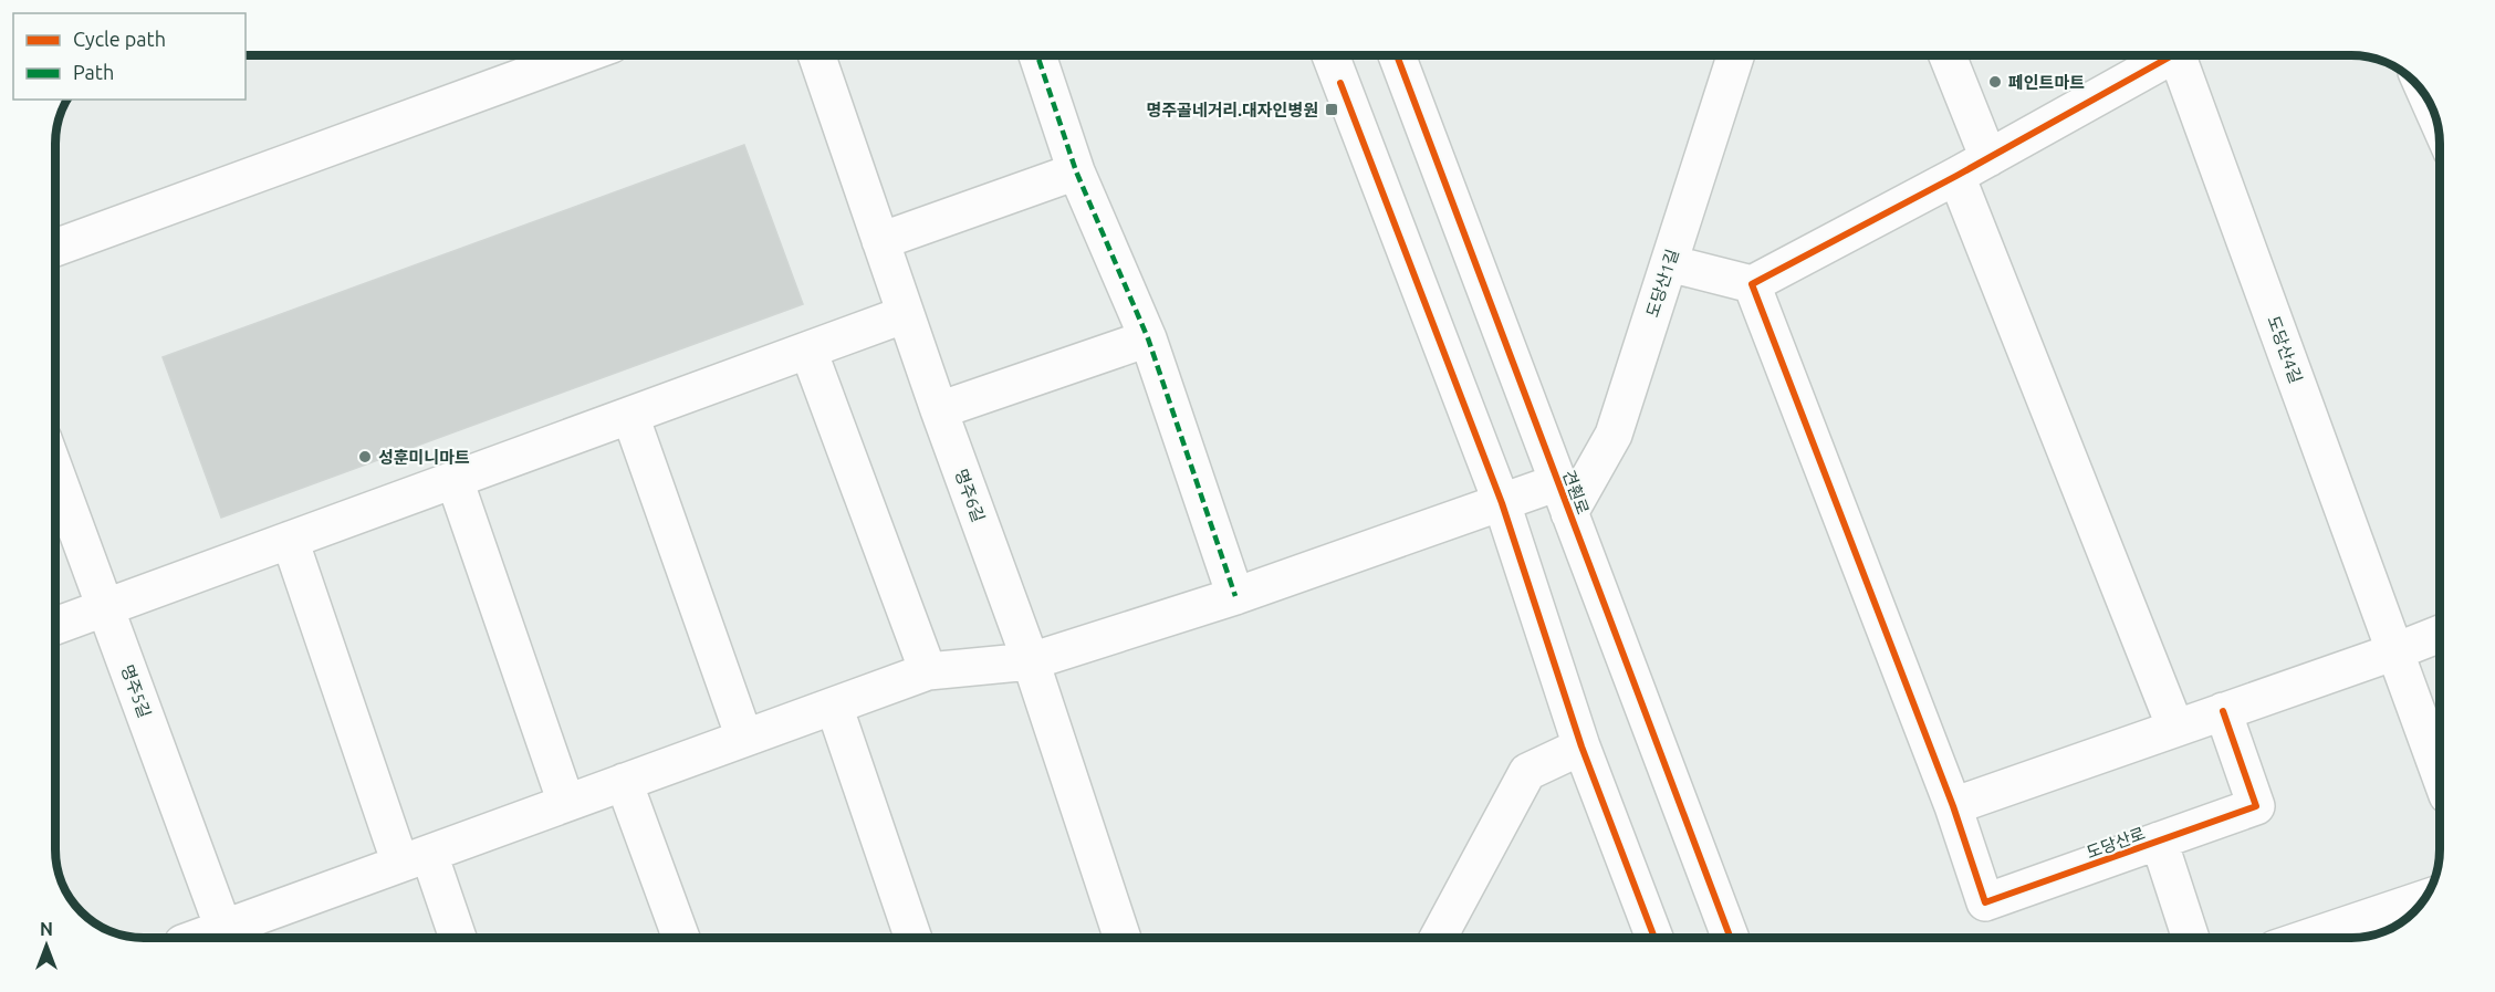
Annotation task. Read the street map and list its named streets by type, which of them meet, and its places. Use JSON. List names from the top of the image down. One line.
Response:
{"streets":{"street":["도당산1길","도당산4길","견훤로","명주6길","명주5길","도당산로"]},"crossings":[["도당산1길","견훤로"]],"places":{"other":["페인트마트","성훈미니마트"],"transit":["명주골네거리.대자인병원"]},"legend":["Cycle path","Path"],"north":"top"}
